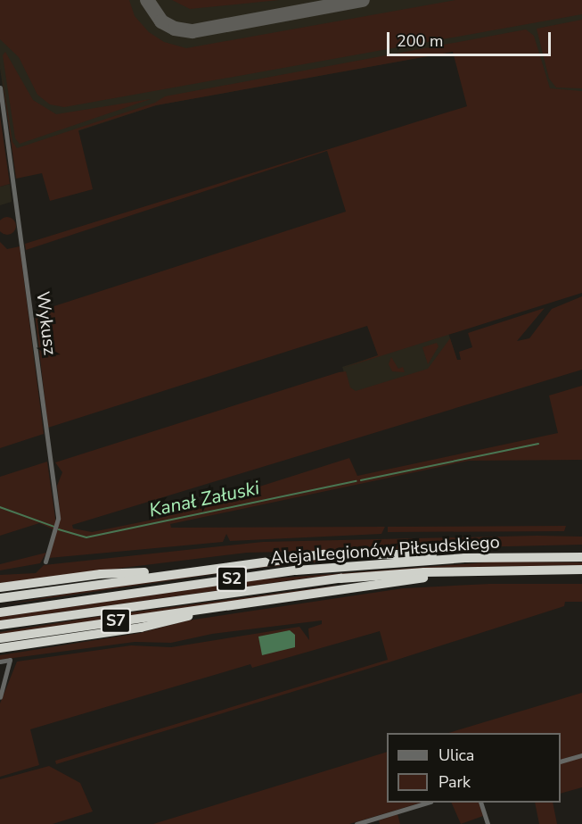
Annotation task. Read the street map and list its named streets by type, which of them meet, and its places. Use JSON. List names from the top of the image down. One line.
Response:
{"streets":{"highway":["Aleja Legionów Piłsudskiego","S2","S7"],"street":["Wykusz"]},"crossings":[["Aleja Legionów Piłsudskiego","S7"]],"water":["Kanał Załuski"],"legend":["Ulica","Park"],"scale_bar":"200 m"}
